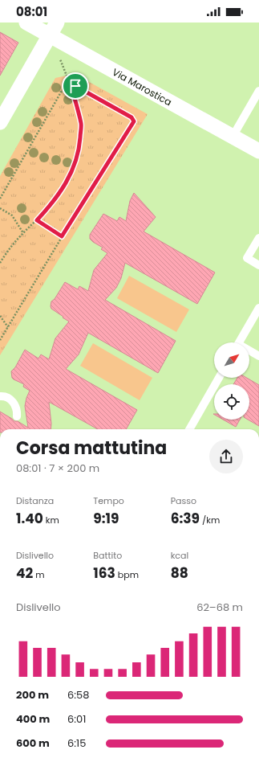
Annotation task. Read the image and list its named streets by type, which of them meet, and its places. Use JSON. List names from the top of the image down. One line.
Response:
{"streets":{"street":["Via Marostica"]},"north":"top right","page":{"status":"08:01","heading":["Corsa mattutina","08:01 · 7 × 200 m"],"stats":[["Distanza","1.40 km"],["Tempo","9:19"],["Passo","6:39 /km"],["Dislivello","42 m"],["Battito","163 bpm"],["kcal","88"]],"chart":["Dislivello","62–68 m"],"list":[{"name":"200 m","note":"6:58"},{"name":"400 m","note":"6:01"},{"name":"600 m","note":"6:15"}]}}
